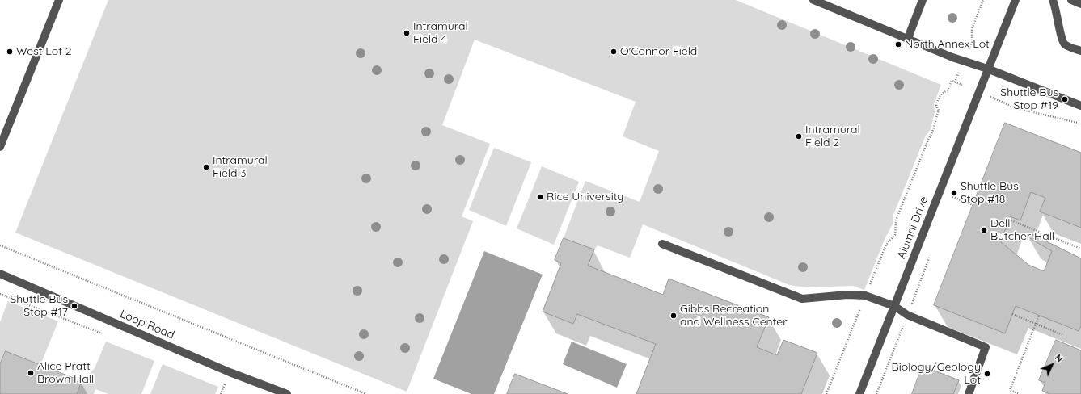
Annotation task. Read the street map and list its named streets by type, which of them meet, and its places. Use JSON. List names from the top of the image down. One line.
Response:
{"streets":{"lane":["Alumni Drive","Loop Road"]},"places":["Intramural Field 4","North Annex Lot","West Lot 2","O'Connor Field","Shuttle Bus Stop #19","Intramural Field 2","Intramural Field 3","Shuttle Bus Stop #18","Rice University","Dell Butcher Hall","Shuttle Bus Stop #17","Gibbs Recreation and Wellness Center","Alice Pratt Brown Hall","Biology/Geology Lot"],"north":"top right"}
